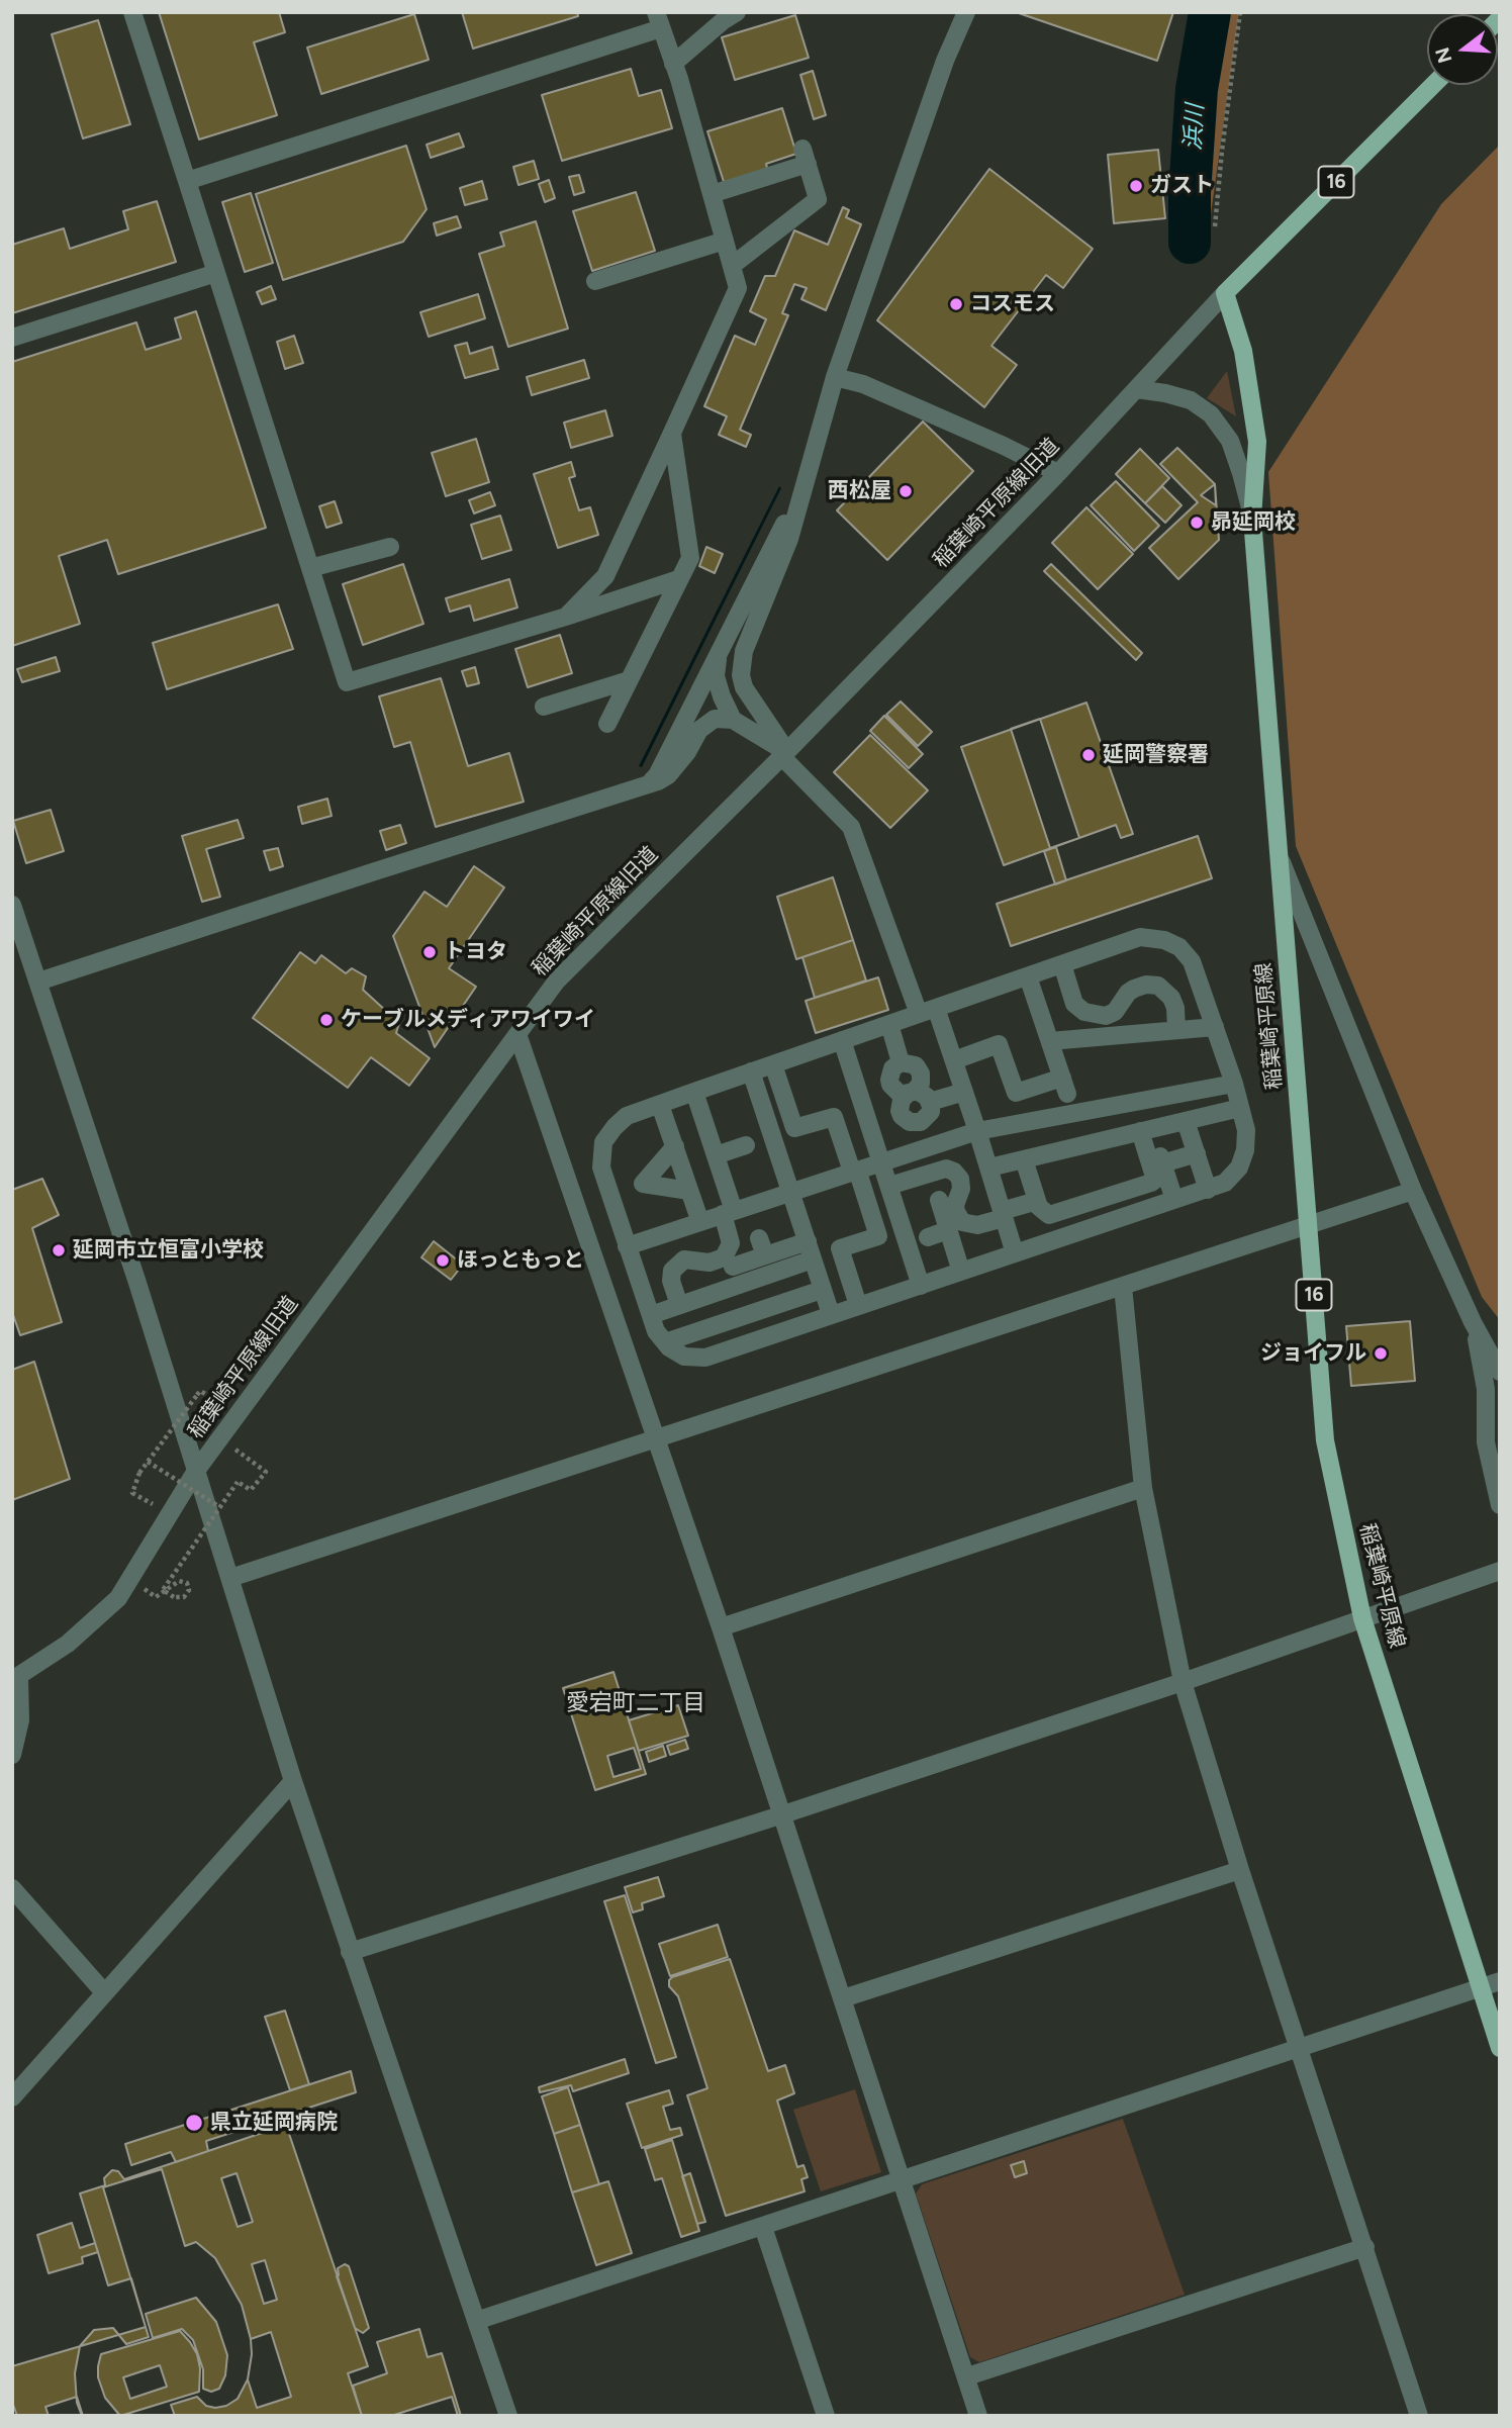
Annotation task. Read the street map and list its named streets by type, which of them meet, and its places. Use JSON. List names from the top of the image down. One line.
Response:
{"streets":{"main road":["16","稲葉崎平原線"],"street":["稲葉崎平原線旧道"]},"crossings":[["16","稲葉崎平原線旧道"],["16","稲葉崎平原線"],["稲葉崎平原線旧道","稲葉崎平原線"]],"districts":["愛宕町二丁目"],"water":["浜川"],"places":["ガスト","コスモス","西松屋","昴延岡校","延岡警察署","トヨタ","ケーブルメディアワイワイ","延岡市立恒富小学校","ほっともっと","ジョイフル","県立延岡病院"],"north":"left"}
